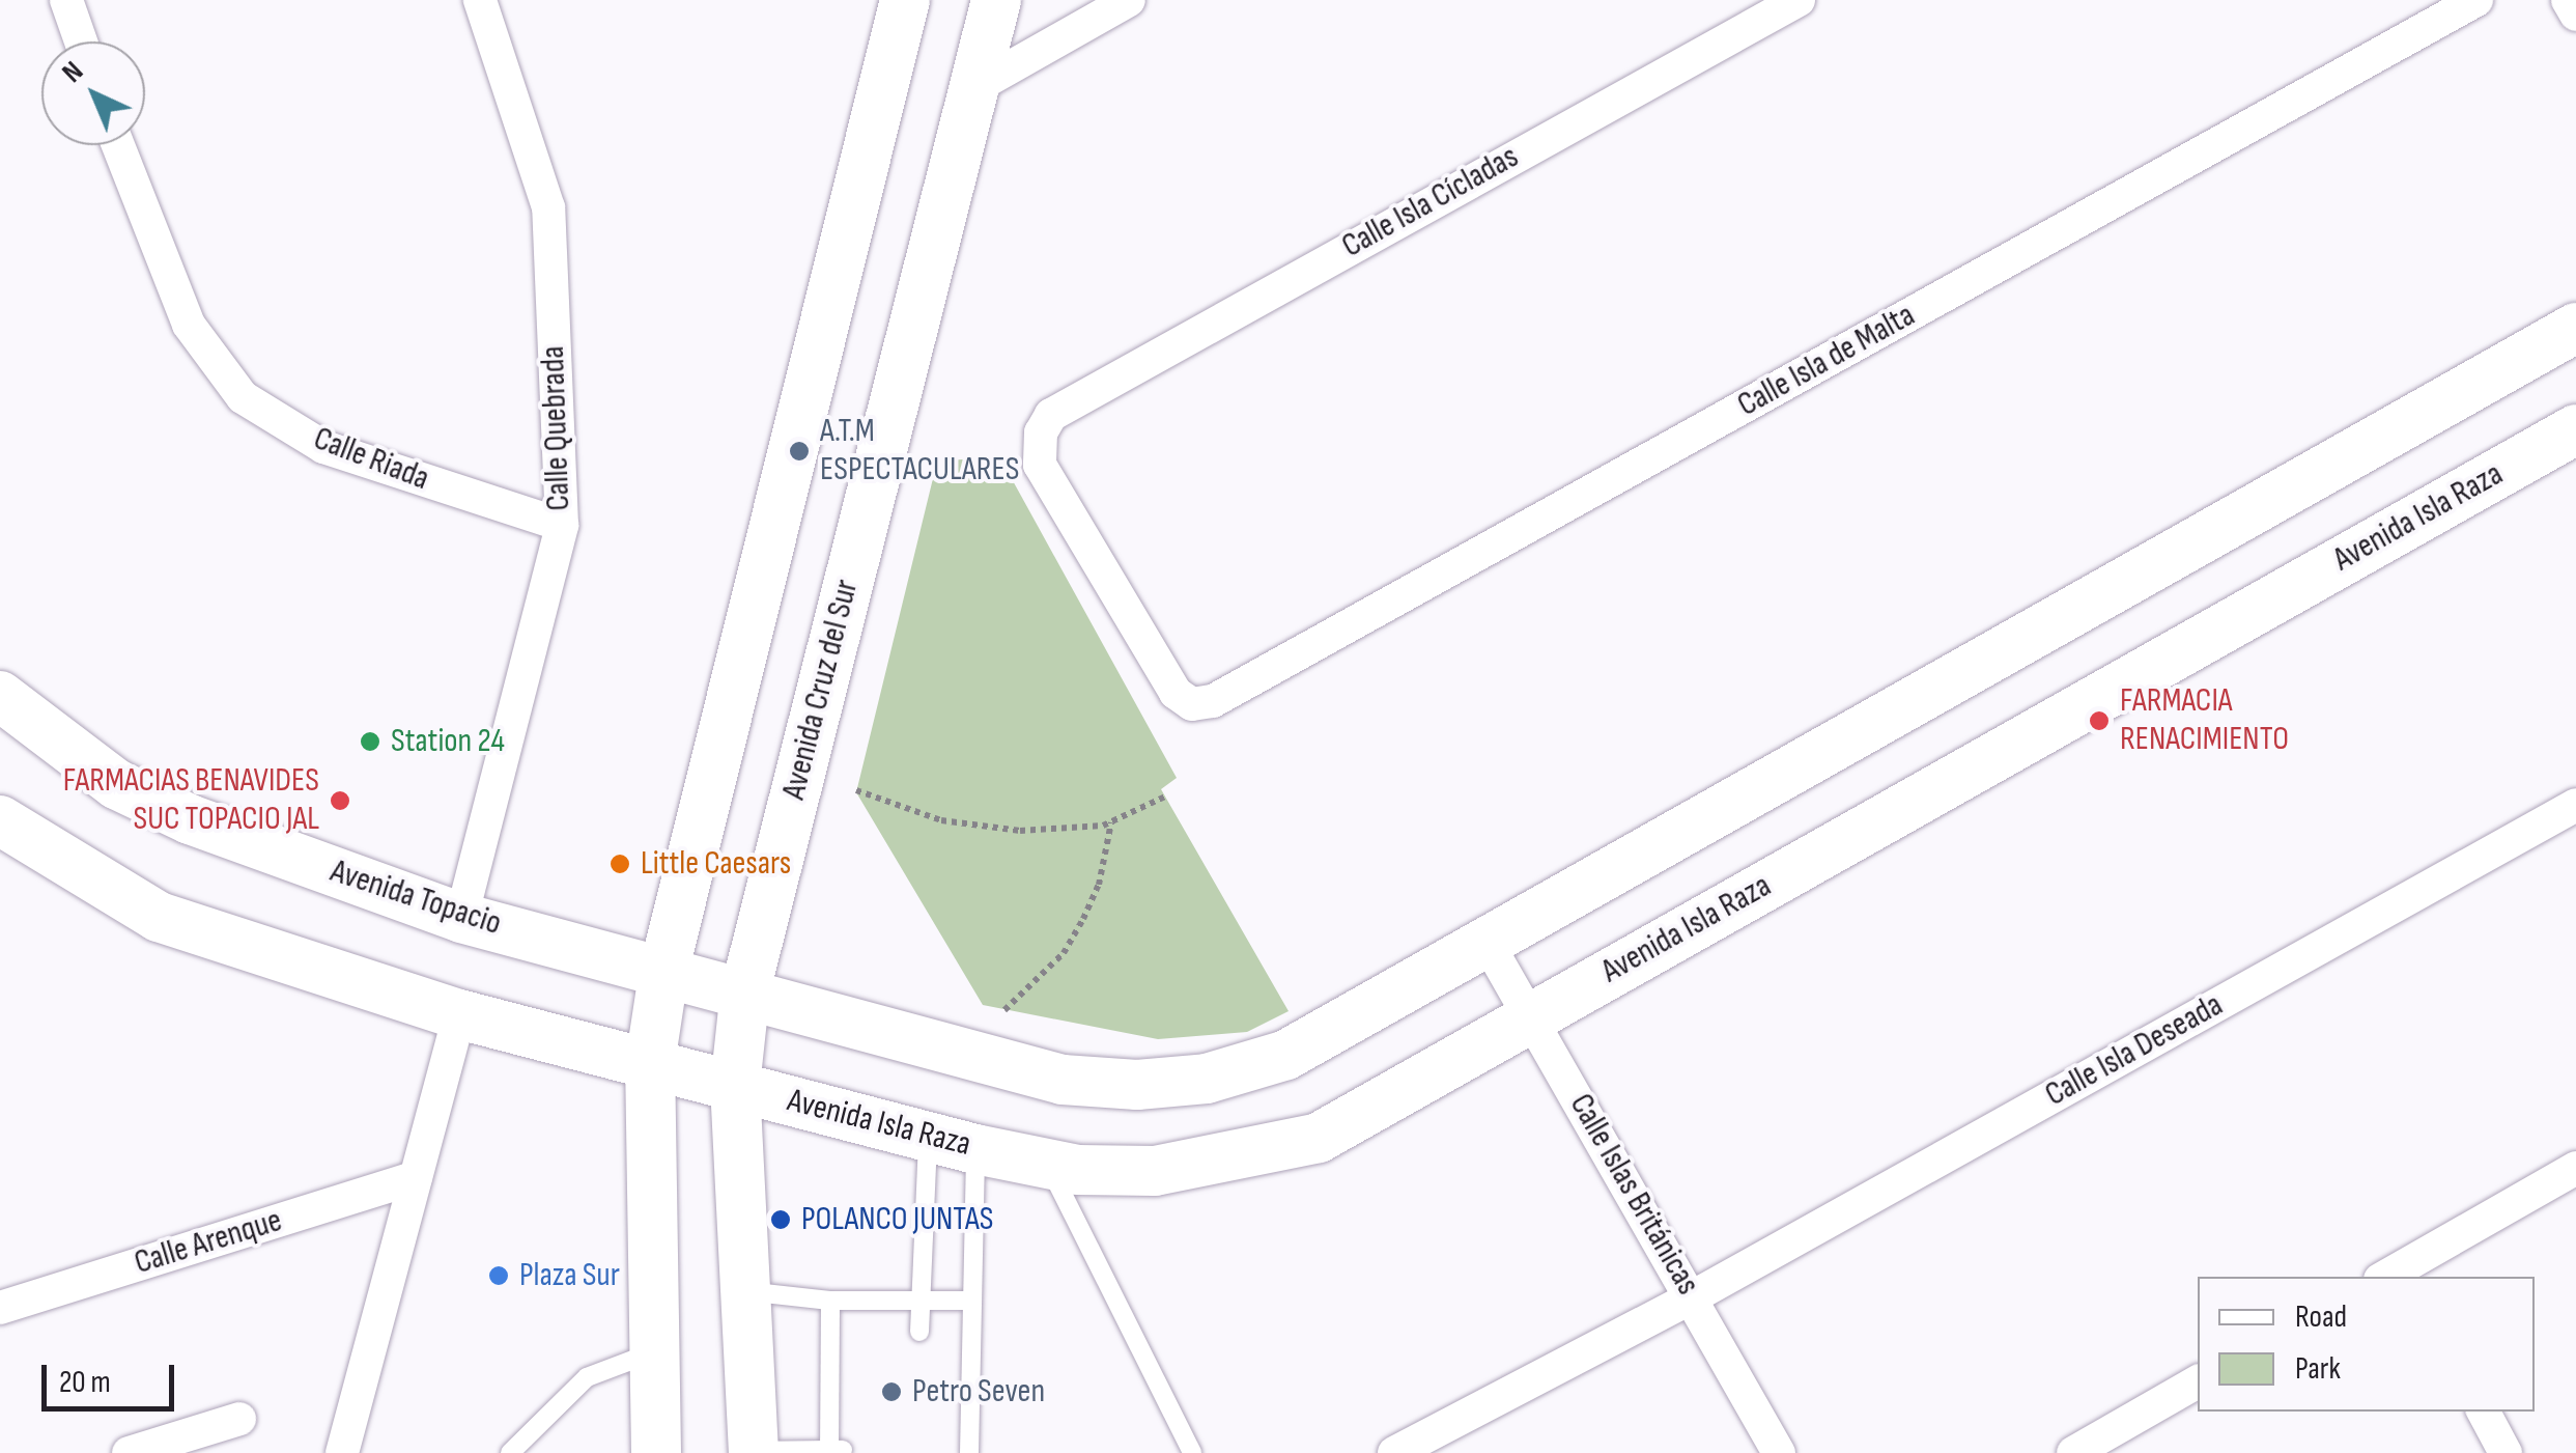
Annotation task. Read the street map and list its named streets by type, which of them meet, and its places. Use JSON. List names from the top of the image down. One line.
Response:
{"streets":{"street":["Calle Isla Cícladas","Calle Isla de Malta","Calle Quebrada","Calle Riada","Avenida Isla Raza","Avenida Cruz del Sur","Avenida Topacio","Calle Isla Deseada","Calle Islas Británicas","Calle Arenque"]},"crossings":[["Calle Isla Cícladas","Calle Isla de Malta"],["Calle Quebrada","Calle Riada"],["Calle Quebrada","Avenida Topacio"],["Avenida Isla Raza","Avenida Cruz del Sur"],["Avenida Isla Raza","Calle Islas Británicas"],["Avenida Cruz del Sur","Avenida Topacio"],["Calle Isla Deseada","Calle Islas Británicas"]],"places":["A.T.M ESPECTACULARES","FARMACIA RENACIMIENTO","Station 24","FARMACIAS BENAVIDES SUC TOPACIO JAL","Little Caesars","POLANCO JUNTAS","Plaza Sur","Petro Seven"],"legend":["Road","Park"],"scale_bar":"20 m","north":"top left"}
